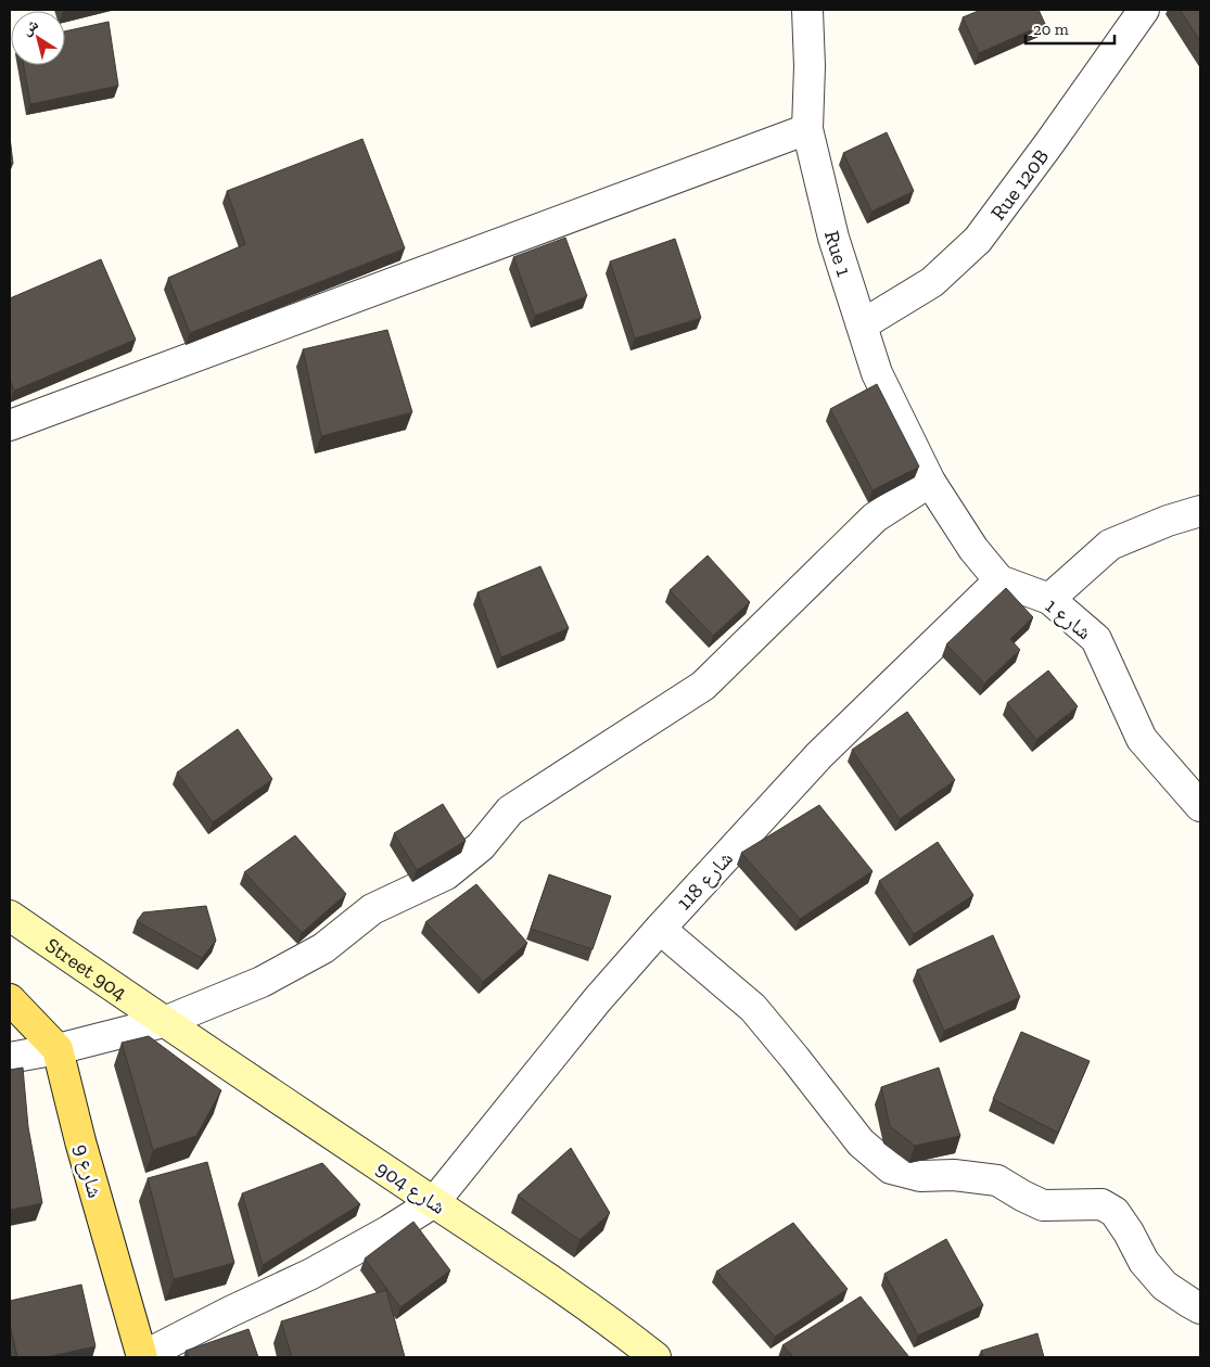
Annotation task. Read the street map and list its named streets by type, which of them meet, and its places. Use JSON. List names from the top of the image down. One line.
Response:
{"streets":{"main road":["Street 904","شارع 9","شارع 904"],"street":["Rue 120B","Rue 1","شارع 1","شارع 118"]},"crossings":[["Rue 120B","Rue 1"],["شارع 1","شارع 118"],["شارع 118","شارع 9"],["شارع 118","شارع 904"],["Street 904","شارع 904"]],"scale_bar":"20 m","north":"top left"}
